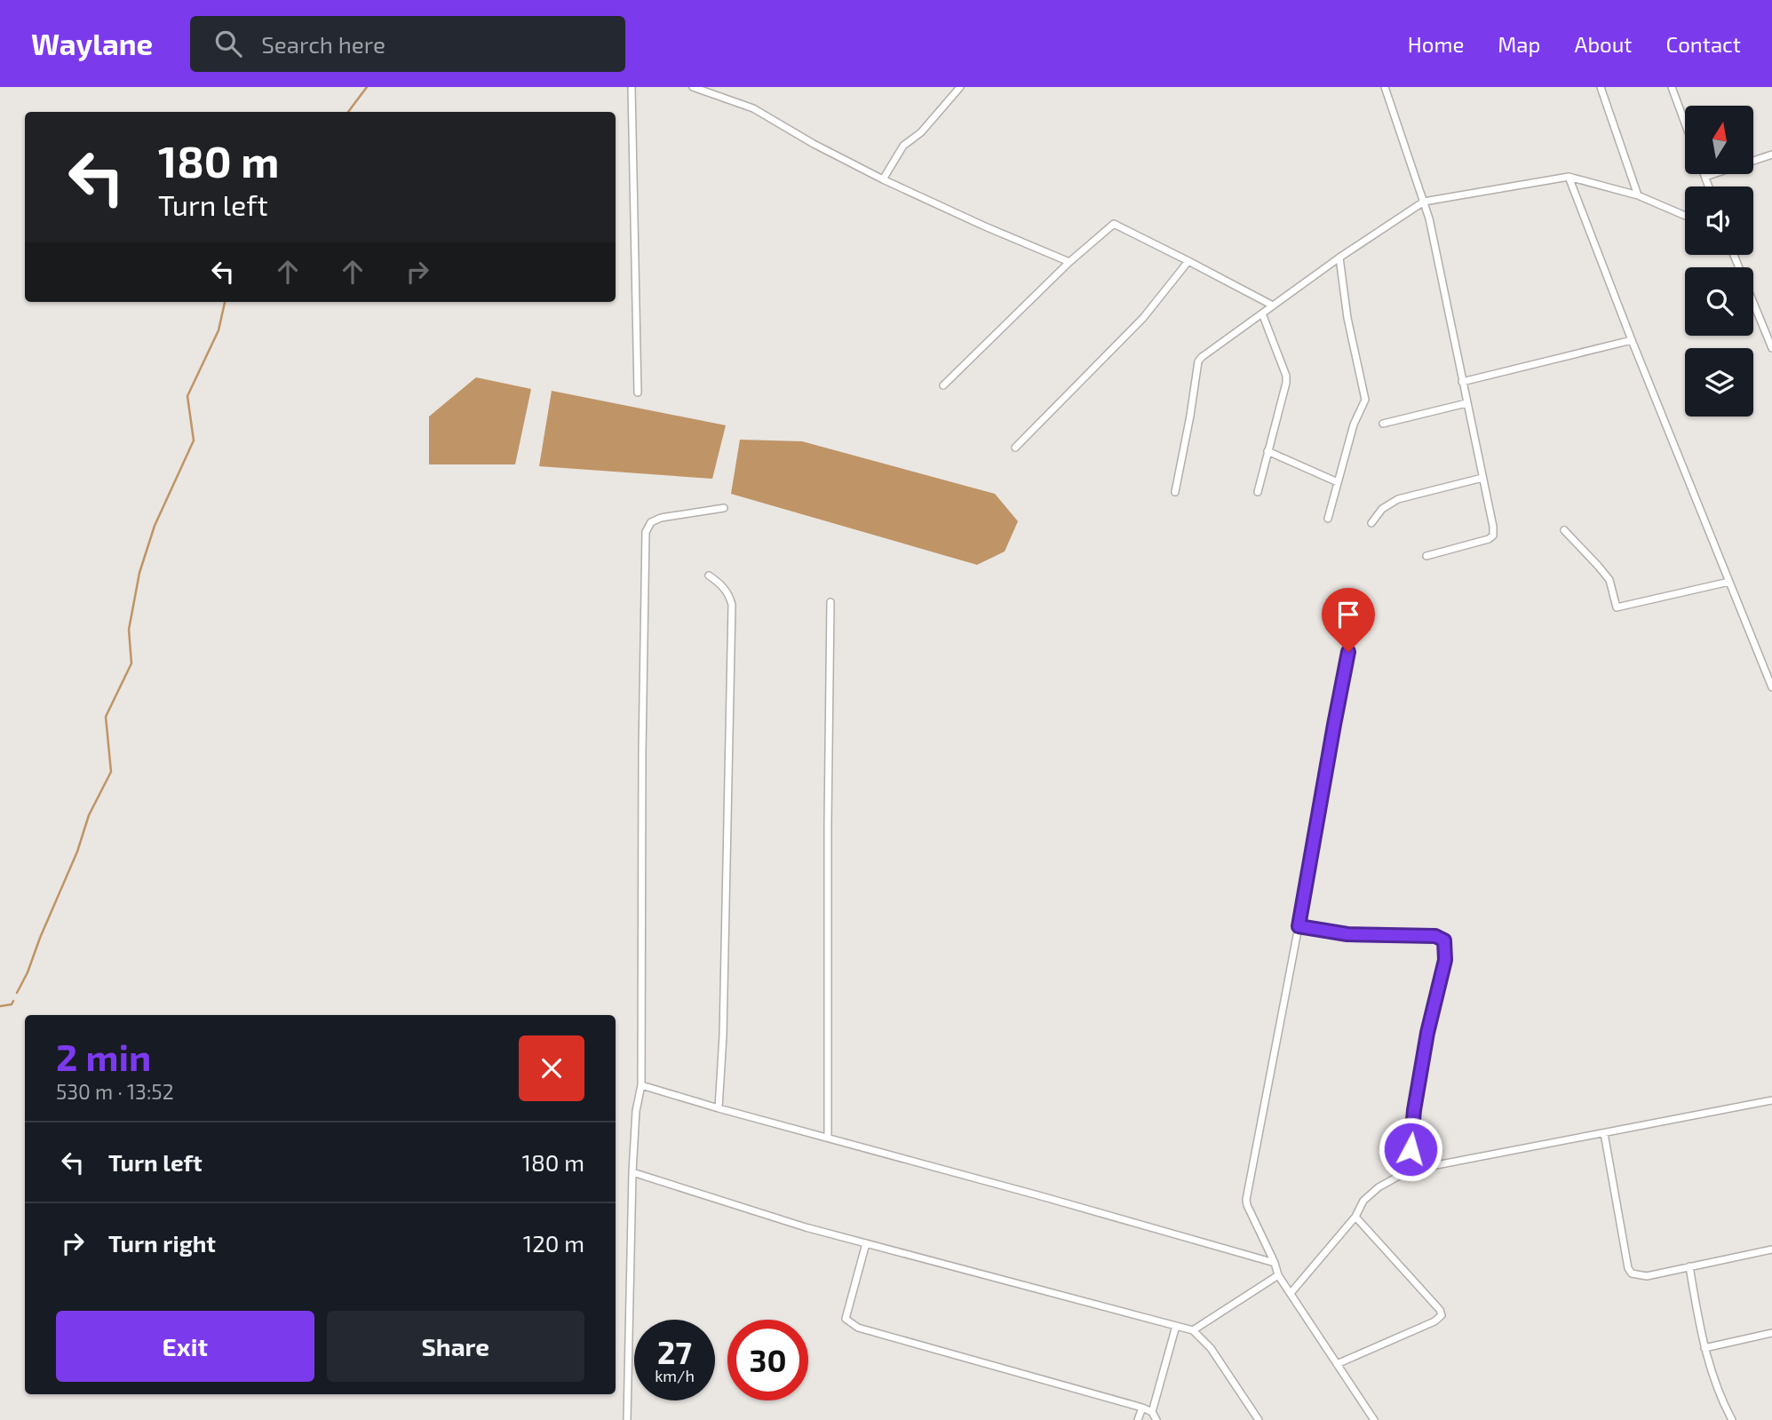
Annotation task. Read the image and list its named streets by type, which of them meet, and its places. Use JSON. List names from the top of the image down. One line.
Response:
{"north":"top","page":{"header":"Waylane","search":"Search here","nav":["Home","Map","About","Contact"],"turn":["180 m","Turn left"],"heading":["2 min","530 m · 13:52"],"list":[{"name":"Turn left","value":"180 m"},{"name":"Turn right","value":"120 m"}],"buttons":["Exit","Share"],"speed":"27 km/h","limit":"30"}}
